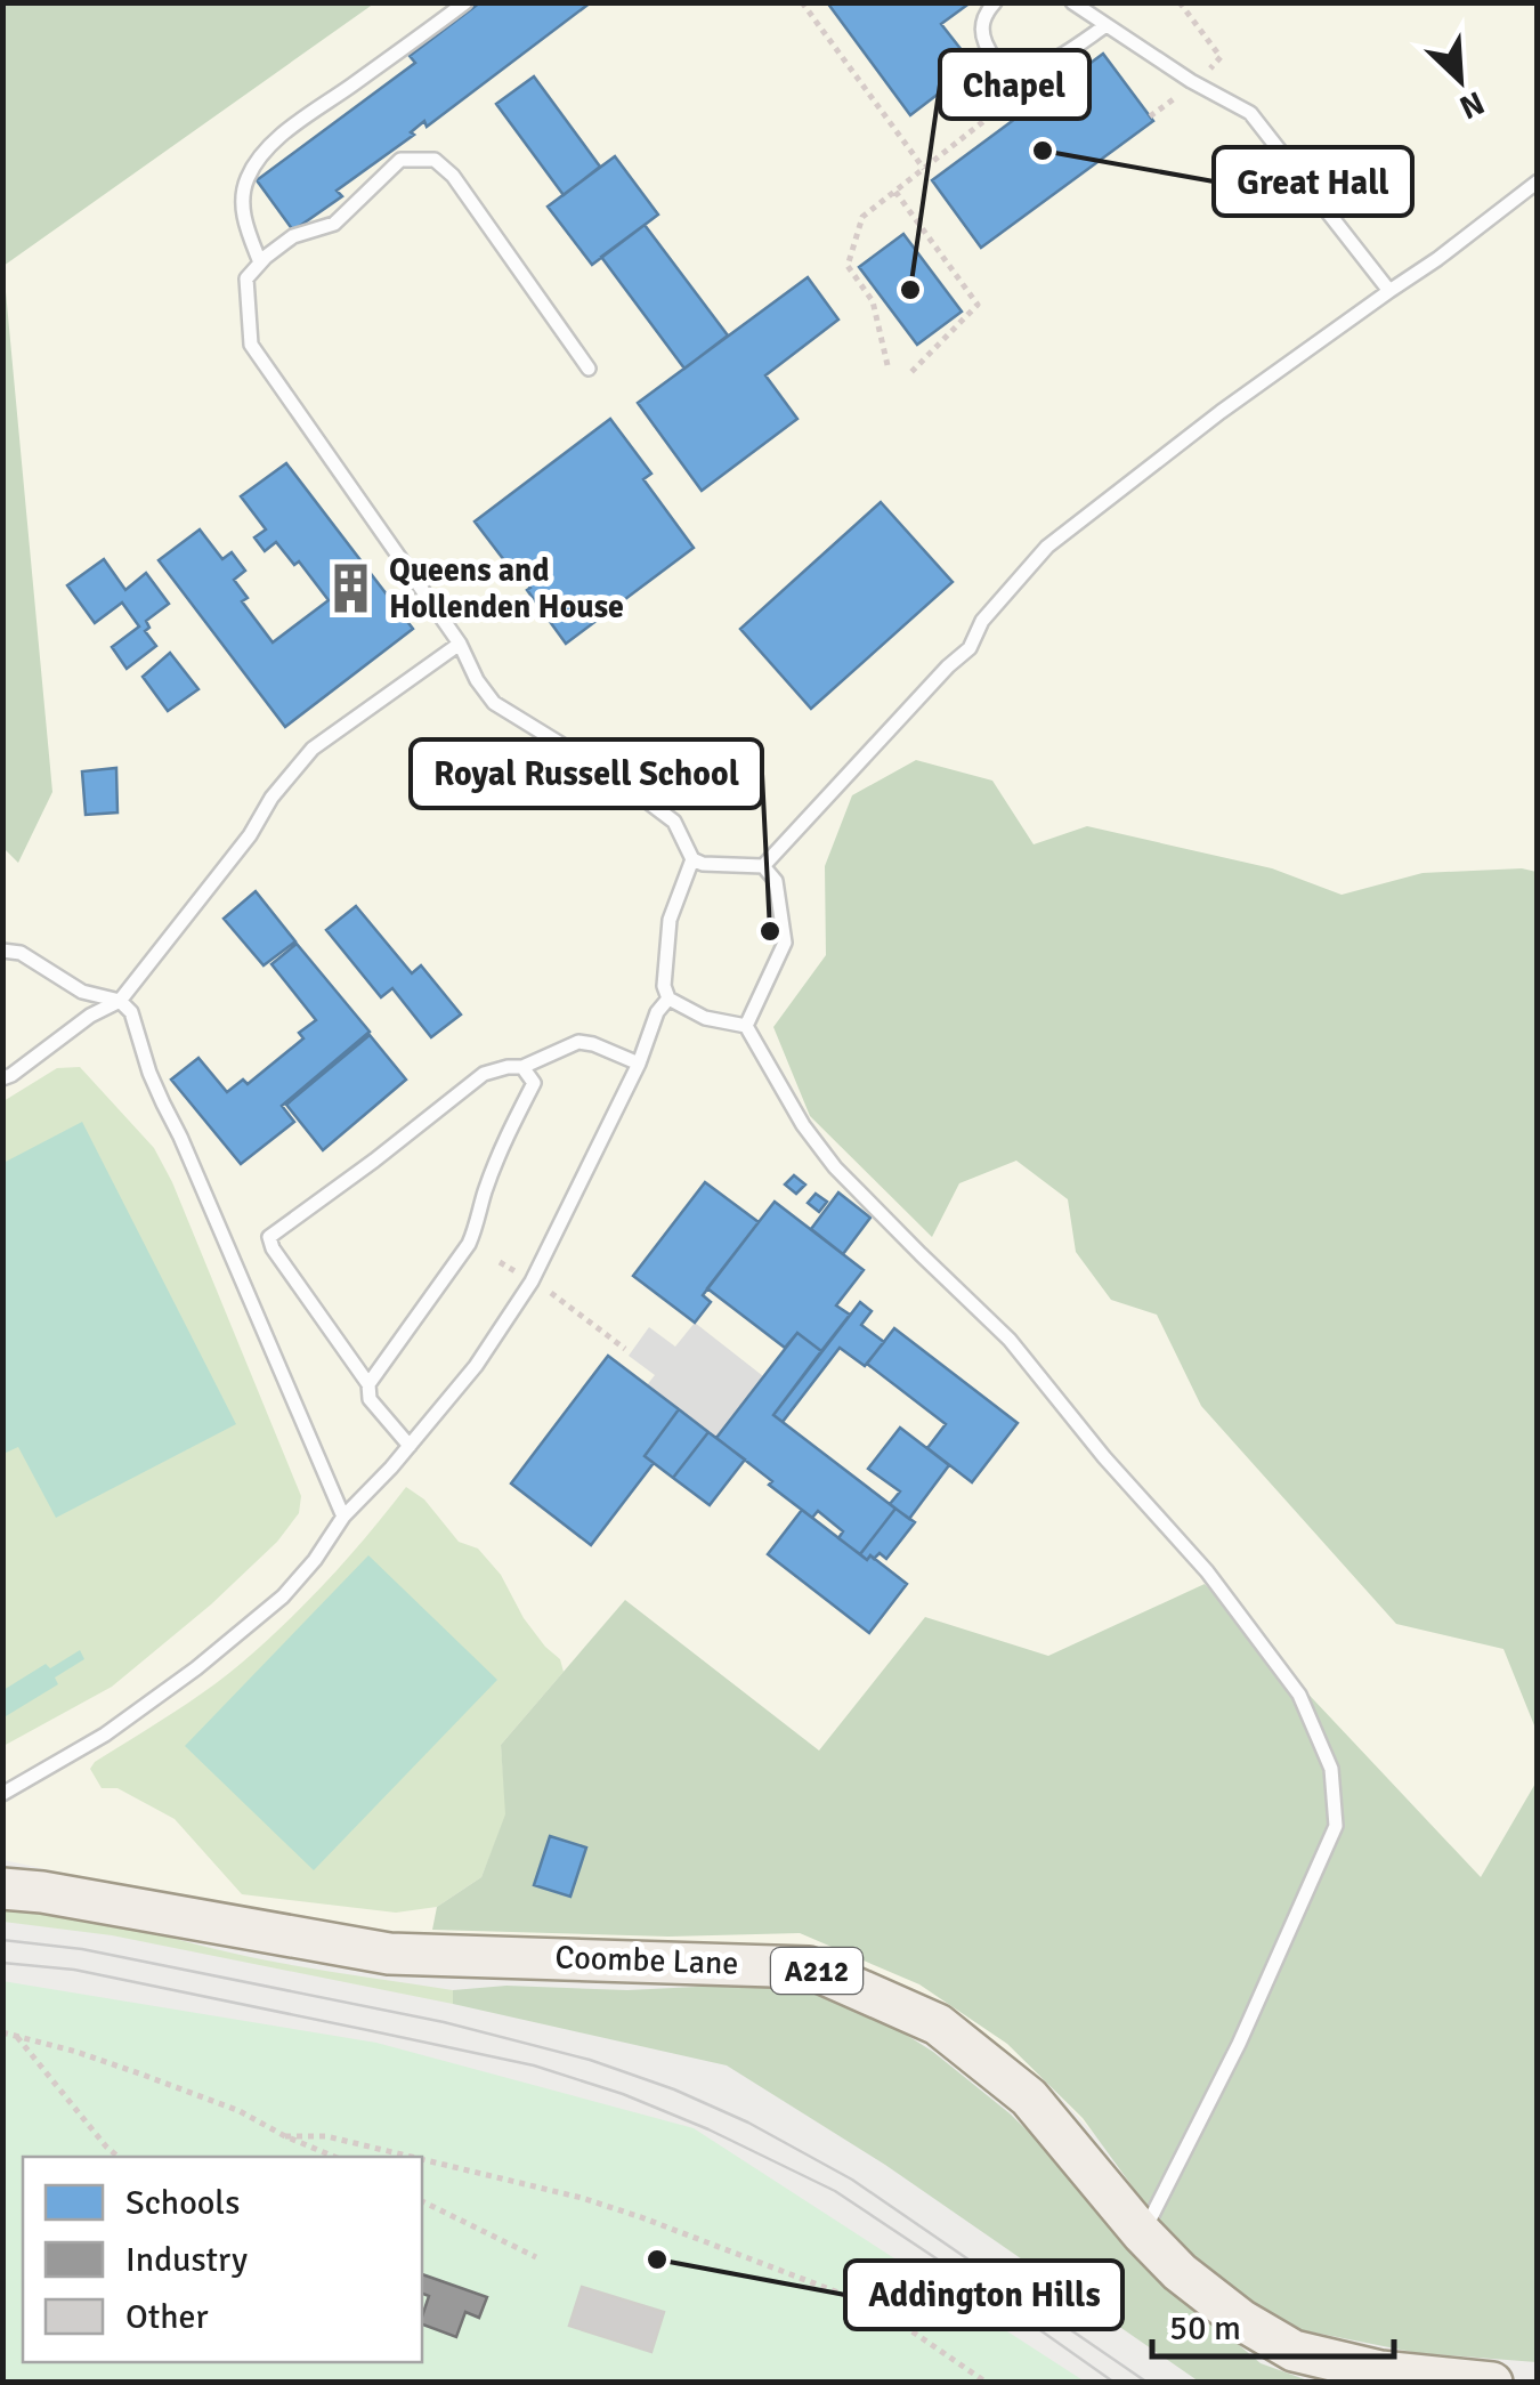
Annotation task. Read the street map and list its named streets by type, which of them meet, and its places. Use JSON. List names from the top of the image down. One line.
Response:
{"streets":{"main road":["Coombe Lane","A212"]},"places":{"other":["Great Hall","Chapel","Royal Russell School","Addington Hills"],"building":["Queens and Hollenden House"]},"legend":["Schools","Industry","Other"],"scale_bar":"50 m","north":"bottom right"}
